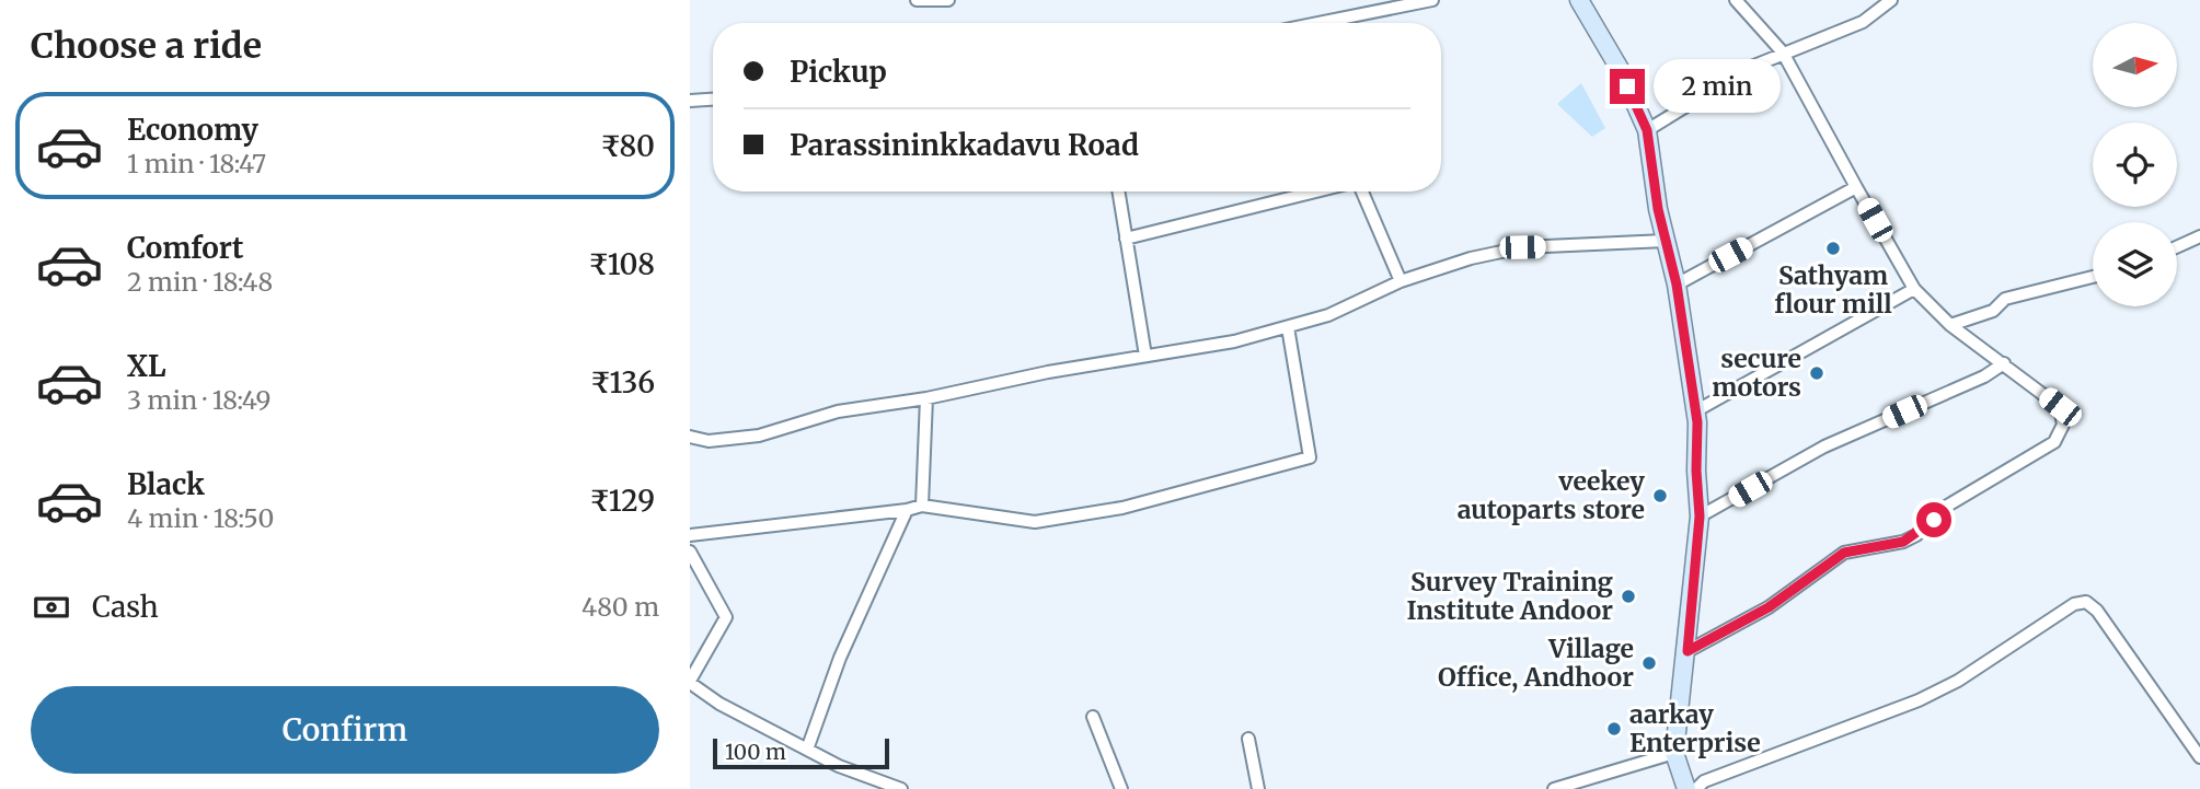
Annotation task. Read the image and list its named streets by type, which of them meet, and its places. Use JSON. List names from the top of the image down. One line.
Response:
{"places":["Sathyam flour mill","secure motors","veekey autoparts store","Survey Training Institute Andoor","Village Office, Andhoor","aarkay Enterprise"],"scale_bar":"100 m","north":"right","page":{"heading":"Choose a ride","banner":["Pickup","Parassininkkadavu Road"],"bubble":"2 min","list":[{"name":"Economy","note":"1 min · 18:47","value":"₹80"},{"name":"Comfort","note":"2 min · 18:48","value":"₹108"},{"name":"XL","note":"3 min · 18:49","value":"₹136"},{"name":"Black","note":"4 min · 18:50","value":"₹129"}],"pay":["Cash","480 m"],"buttons":"Confirm","scale":"100 m"}}
